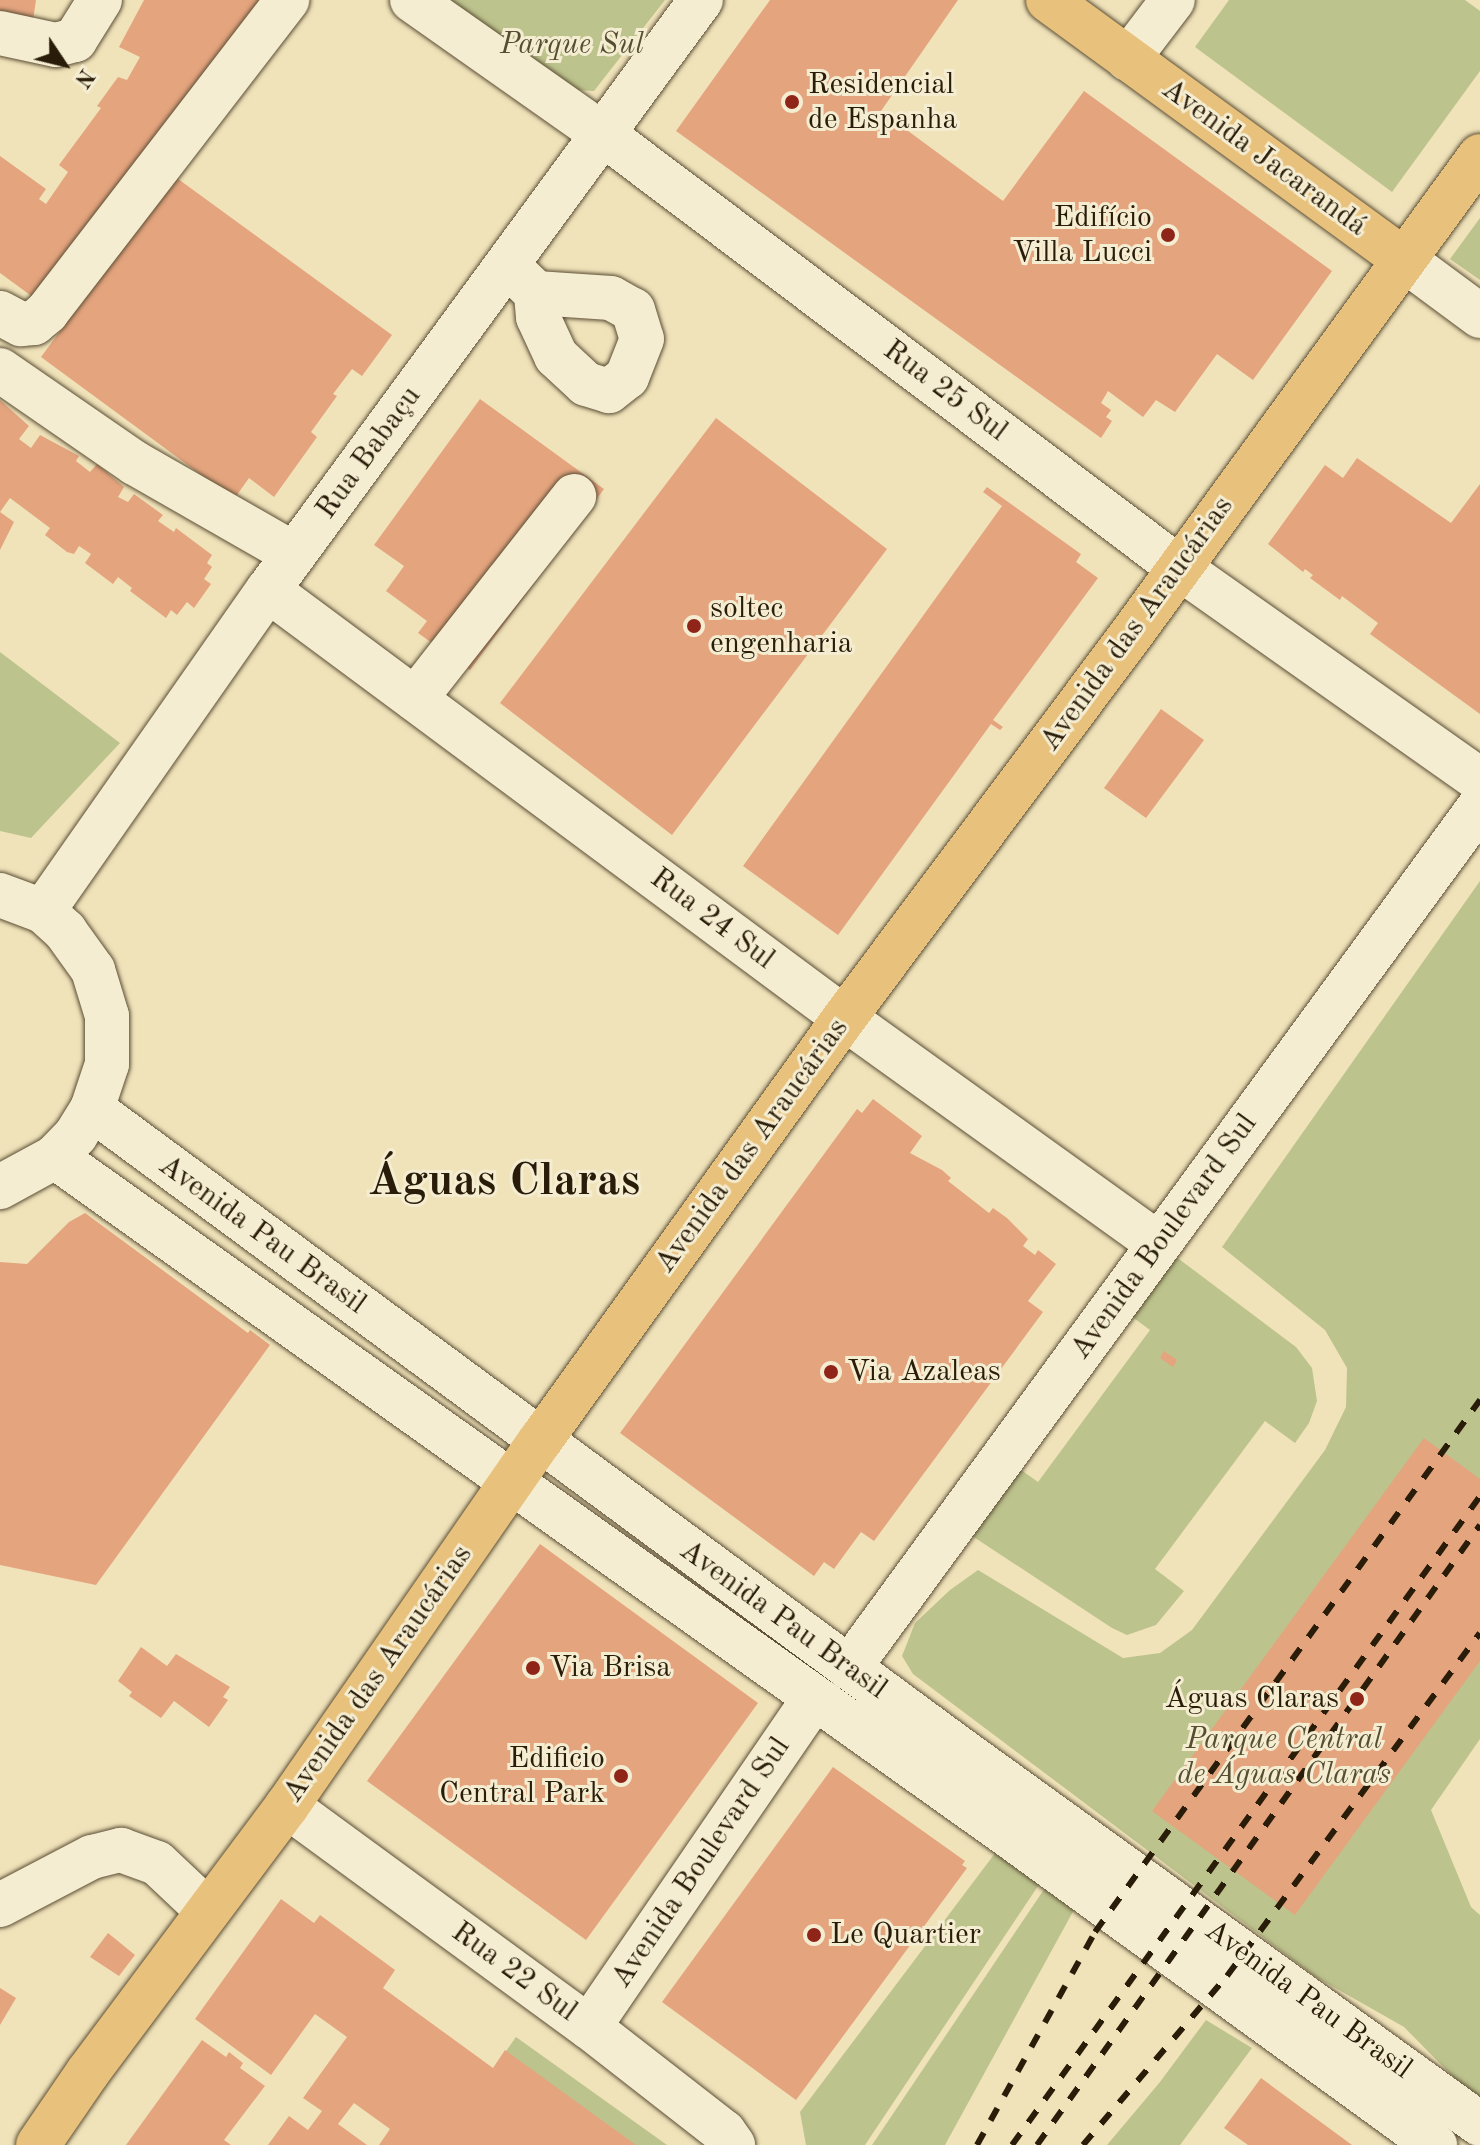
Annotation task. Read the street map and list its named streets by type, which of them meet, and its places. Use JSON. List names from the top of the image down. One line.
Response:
{"streets":{"main road":["Avenida Jacarandá","Avenida das Araucárias"],"street":["Rua 25 Sul","Rua Babaçu","Rua 24 Sul","Avenida Pau Brasil","Avenida Boulevard Sul","Rua 22 Sul"]},"crossings":[["Avenida Jacarandá","Avenida das Araucárias"],["Rua 25 Sul","Rua Babaçu"],["Rua 25 Sul","Avenida das Araucárias"],["Rua Babaçu","Rua 24 Sul"],["Avenida das Araucárias","Rua 24 Sul"],["Avenida das Araucárias","Avenida Pau Brasil"],["Avenida das Araucárias","Rua 22 Sul"],["Rua 24 Sul","Avenida Boulevard Sul"],["Avenida Pau Brasil","Avenida Boulevard Sul"],["Avenida Boulevard Sul","Rua 22 Sul"]],"districts":["Águas Claras"],"parks":["Parque Sul","Parque Central de Águas Claras"],"places":["Residencial de Espanha","Edifício Villa Lucci","soltec engenharia","Via Azaleas","Via Brisa","Águas Claras","Edificio Central Park","Le Quartier"],"north":"bottom right"}
